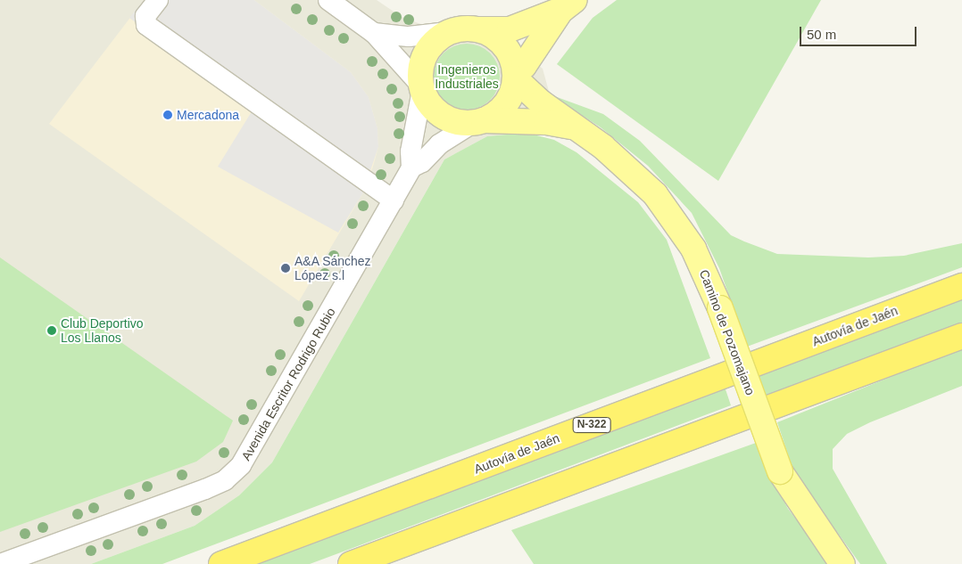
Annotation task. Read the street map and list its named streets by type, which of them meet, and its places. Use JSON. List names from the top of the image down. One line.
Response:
{"streets":{"highway":["Autovía de Jaén","N-322"],"main road":["Camino de Pozomajano"],"street":["Avenida Escritor Rodrigo Rubio"]},"crossings":[["Camino de Pozomajano","Avenida Escritor Rodrigo Rubio"]],"parks":["Ingenieros Industriales"],"places":["Mercadona","A&A Sánchez López s.l","Club Deportivo Los Llanos"],"scale_bar":"50 m"}
